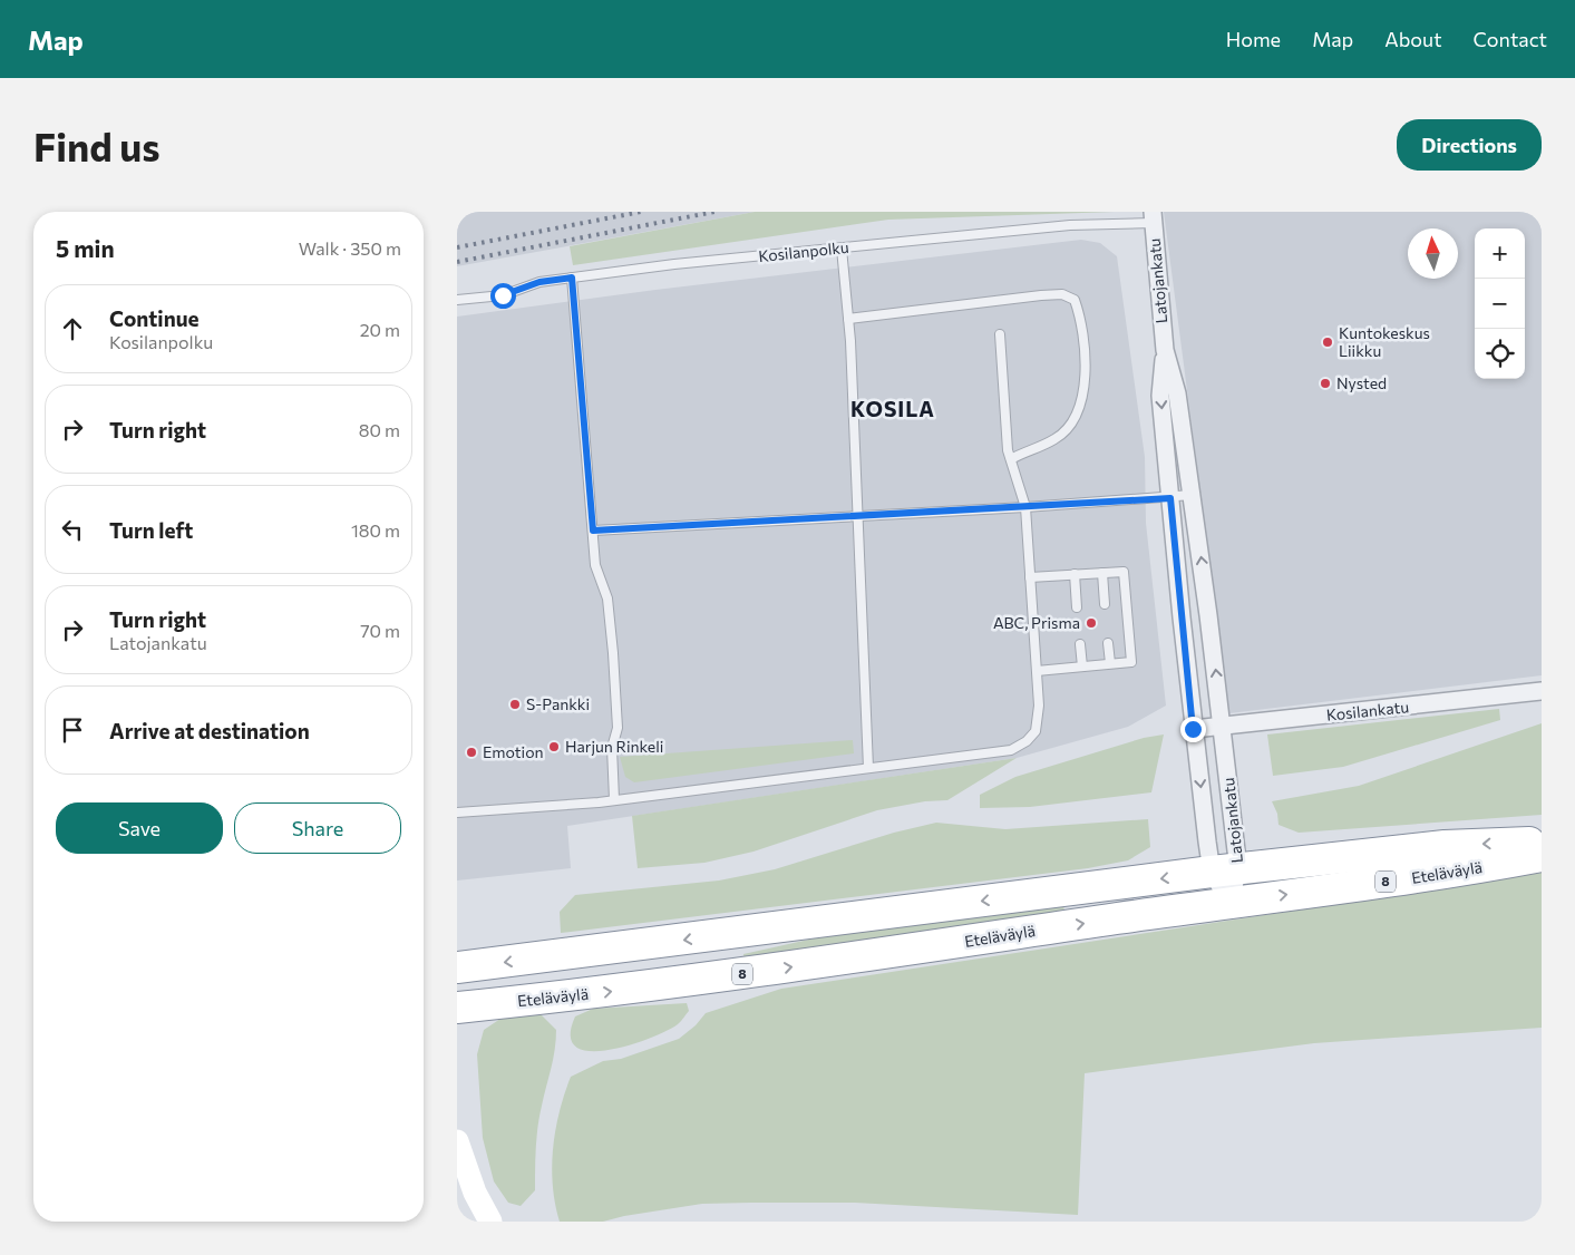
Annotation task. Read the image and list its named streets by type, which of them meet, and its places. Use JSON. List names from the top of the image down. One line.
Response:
{"streets":{"highway":["Eteläväylä","8"],"street":["Latojankatu","Kosilankatu"],"lane":["Kosilanpolku"]},"crossings":[["Kosilanpolku","Latojankatu"],["Latojankatu","Kosilankatu"],["Latojankatu","Eteläväylä"]],"districts":["KOSILA"],"places":["Kuntokeskus Liikku","Nysted","ABC, Prisma","S-Pankki","Harjun Rinkeli","Emotion"],"north":"top","page":{"header":"Map","nav":["Home","Map","About","Contact"],"buttons":["Directions",["Save","Share"]],"title":"Find us","heading":["5 min","Walk · 350 m"],"map_buttons":["+","−"],"list":[["Continue","Kosilanpolku","20 m"],["Turn right","80 m"],["Turn left","180 m"],["Turn right","Latojankatu","70 m"],"Arrive at destination"]}}
